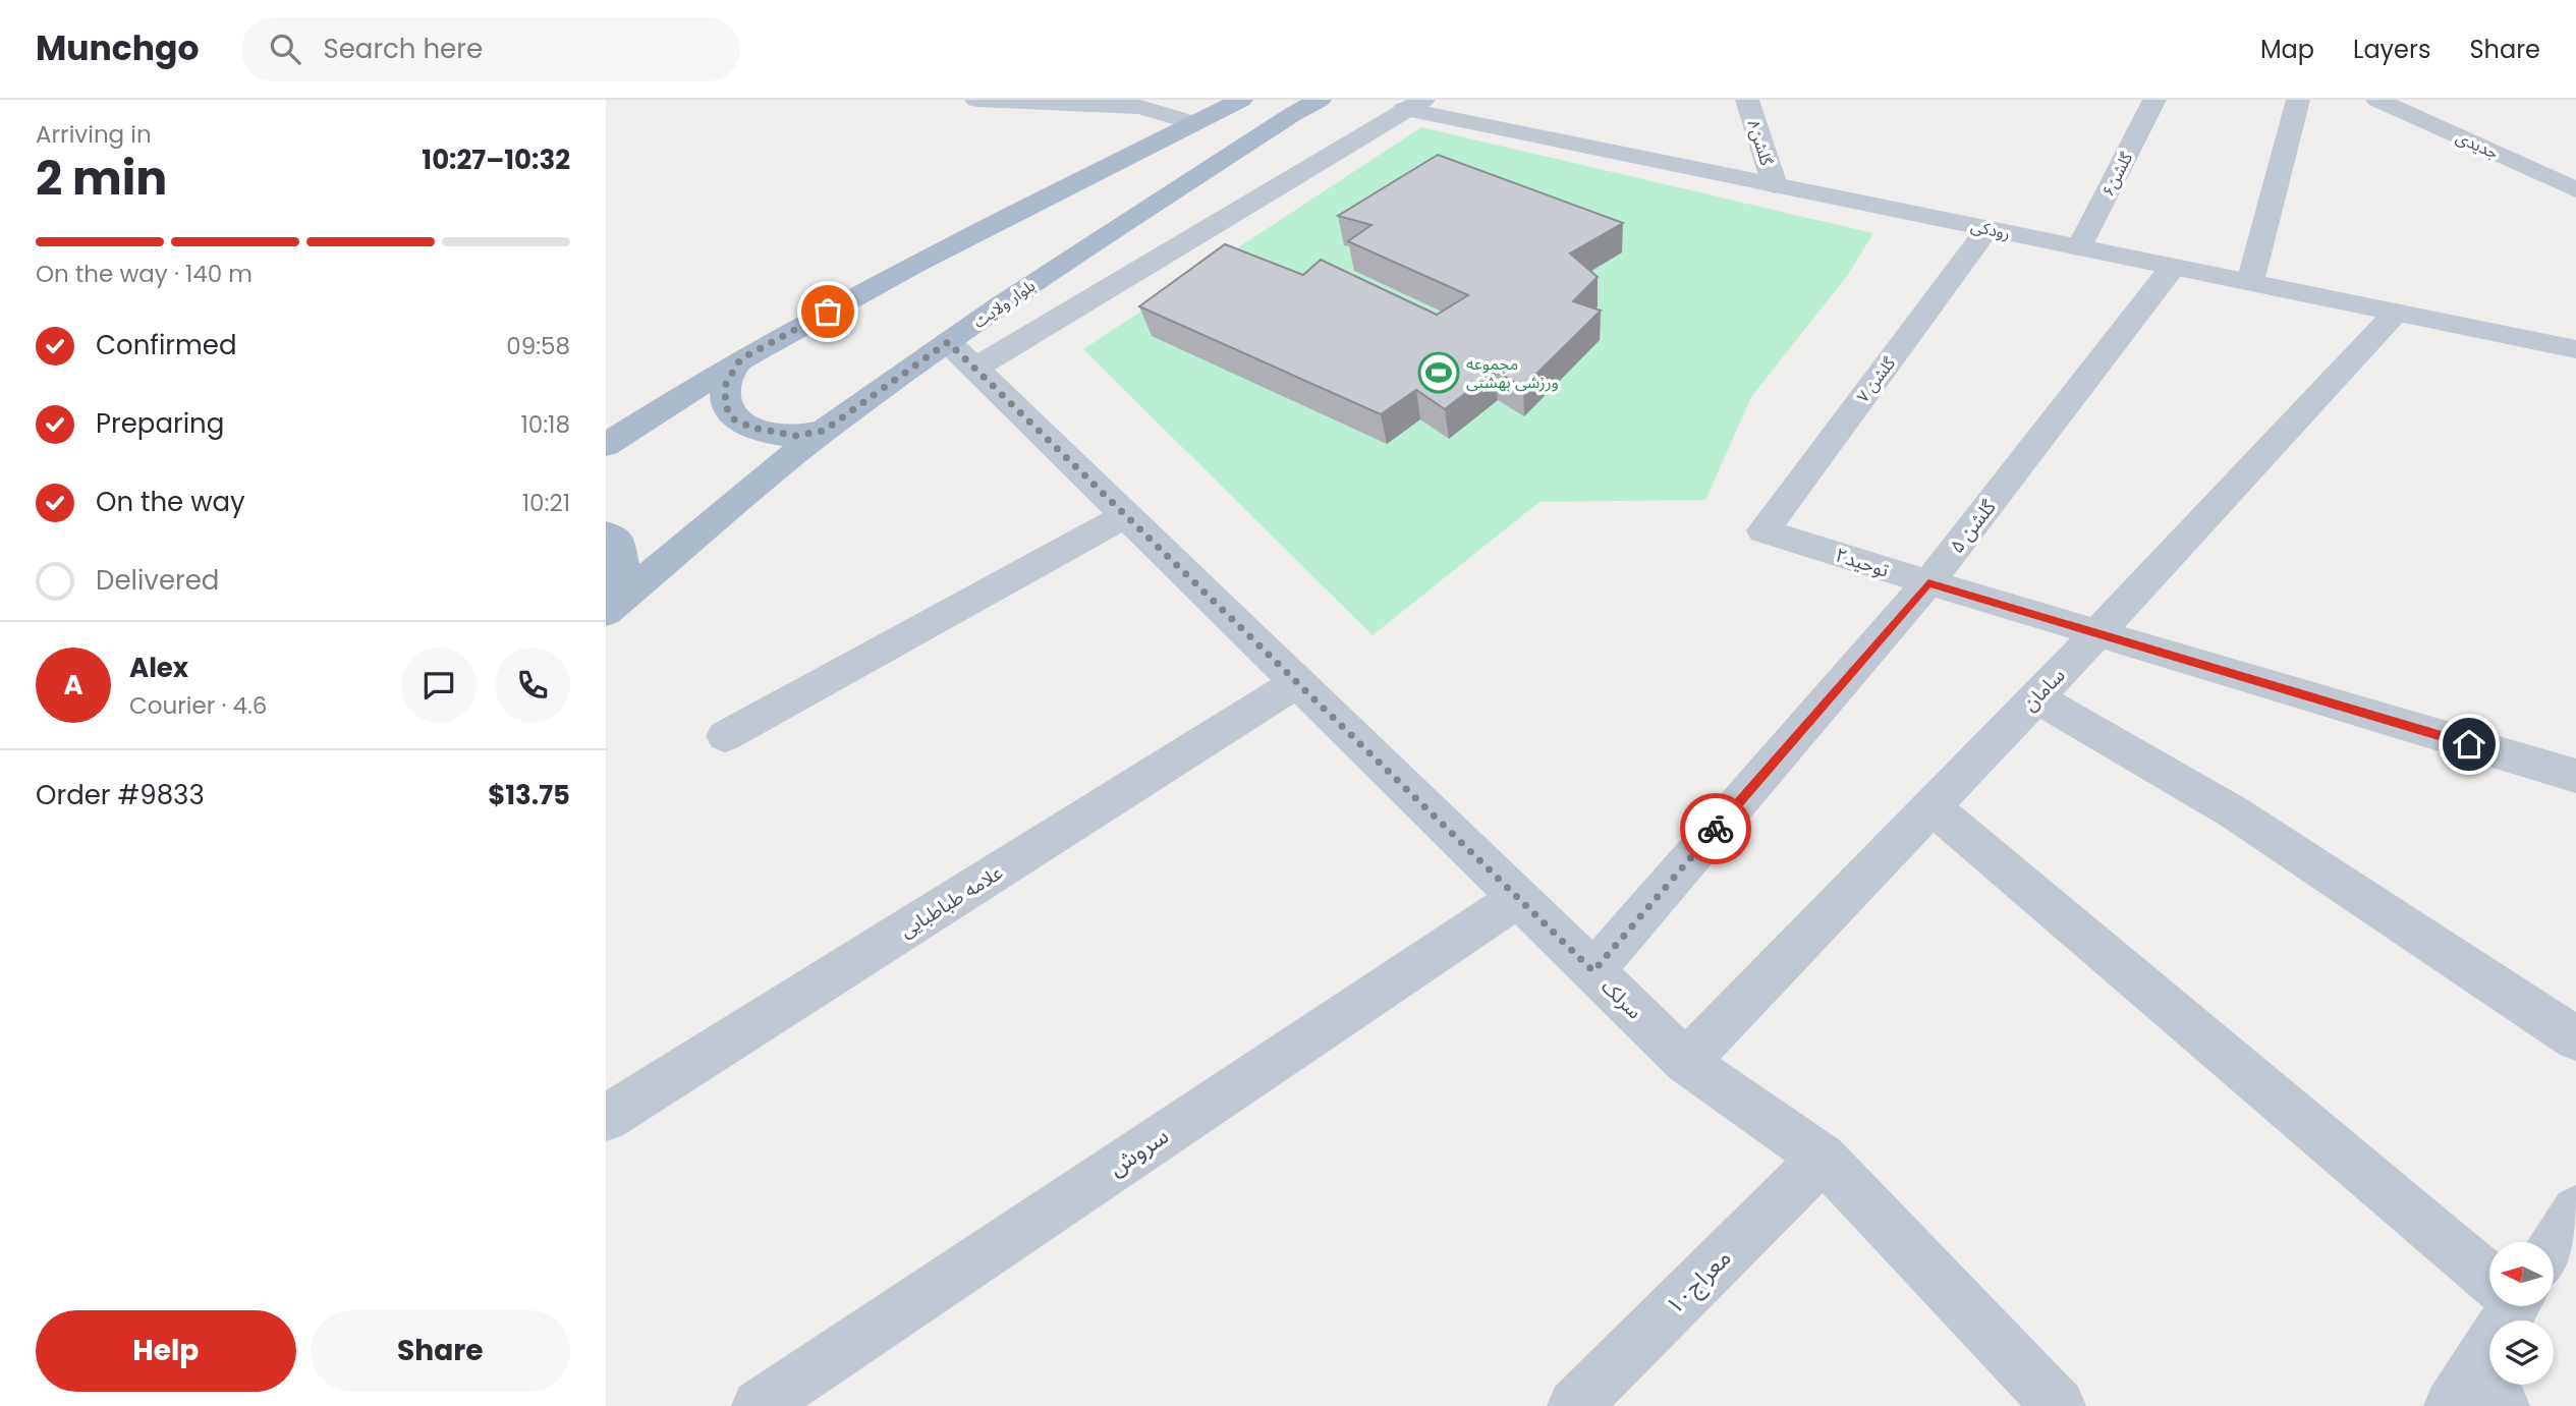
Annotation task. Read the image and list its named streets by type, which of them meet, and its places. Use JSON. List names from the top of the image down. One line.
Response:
{"streets":{"main road":["بلوار ولایت"],"street":["گلشن۸","جدیدی","گلشن۶","رودکی","گلشن ۷","گلشن ۵","توحید۲","سامان","علامه طباطبایی","سرلک","سروش","معراج۱۰"]},"crossings":[["گلشن۸","رودکی"],["گلشن۶","رودکی"],["رودکی","گلشن ۷"],["رودکی","گلشن ۵"],["رودکی","سامان"],["بلوار ولایت","سرلک"],["گلشن ۷","توحید۲"],["گلشن ۵","توحید۲"],["گلشن ۵","سرلک"],["توحید۲","سامان"],["سامان","سرلک"],["علامه طباطبایی","سرلک"],["سرلک","سروش"],["سرلک","معراج۱۰"]],"places":{"sports":["مجموعه ورزشی بهشتی"]},"north":"left","page":{"header":"Munchgo","search":"Search here","nav":["Map","Layers","Share"],"heading":["2 min","Arriving in","10:27–10:32"],"panel":["Alex","Courier · 4.6","Order #9833","$13.75"],"bar":"On the way · 140 m","list":[["Confirmed","09:58"],["Preparing","10:18"],["On the way","10:21"],"Delivered"],"round":"A","buttons":["Help","Share"]}}
